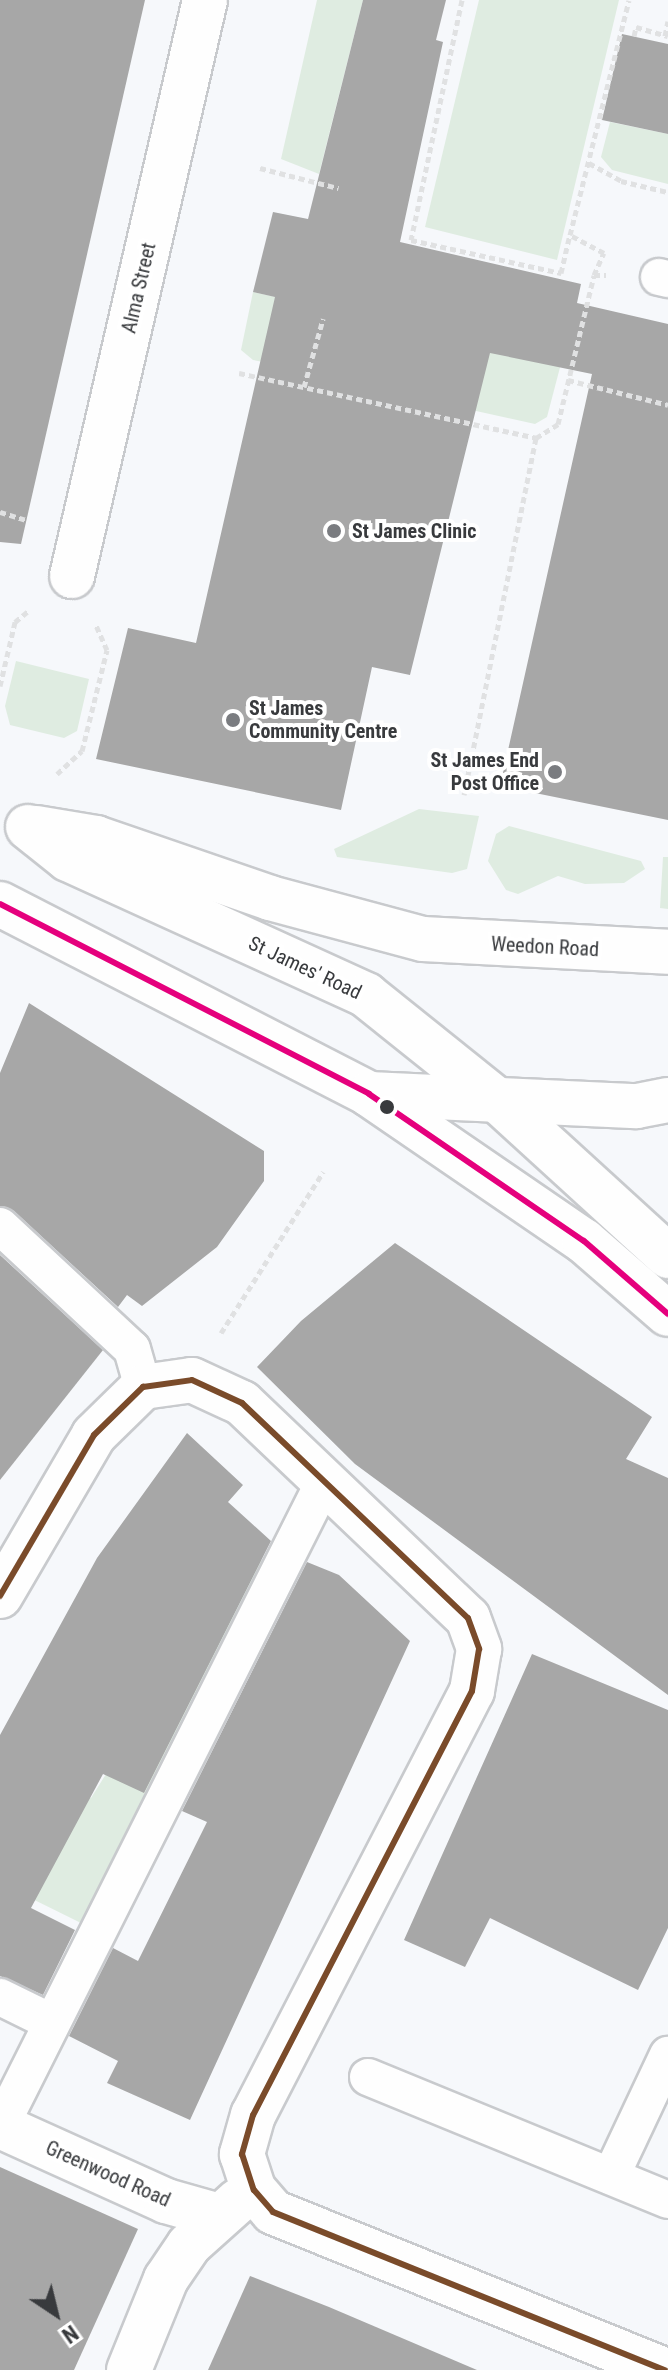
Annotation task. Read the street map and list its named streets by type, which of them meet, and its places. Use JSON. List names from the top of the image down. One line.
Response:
{"streets":{"street":["Alma Street","Weedon Road","St James' Road","Greenwood Road"]},"crossings":[["Weedon Road","St James' Road"]],"places":["St James Clinic","St James Community Centre","St James End Post Office"],"north":"bottom right"}
